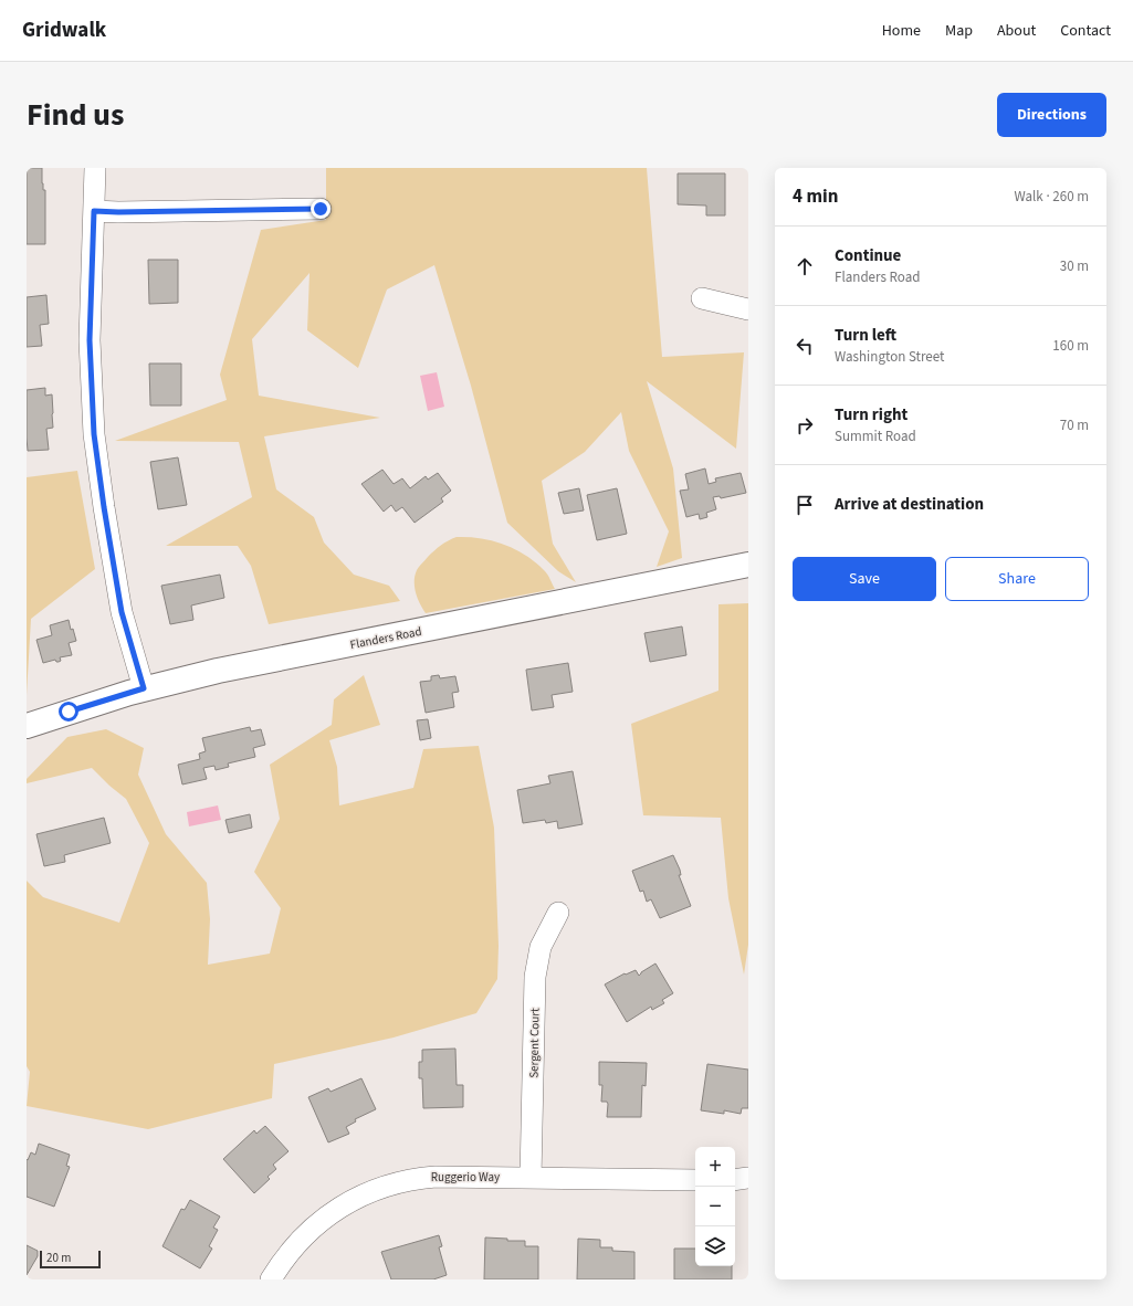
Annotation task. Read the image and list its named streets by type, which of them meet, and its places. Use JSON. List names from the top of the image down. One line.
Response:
{"streets":{"main road":["Flanders Road"],"street":["Sergent Court","Ruggerio Way"]},"crossings":[["Sergent Court","Ruggerio Way"]],"scale_bar":"20 m","page":{"header":"Gridwalk","nav":["Home","Map","About","Contact"],"title":"Find us","buttons":["Directions",["Save","Share"]],"heading":["4 min","Walk · 260 m"],"list":[["Continue","Flanders Road","30 m"],["Turn left","Washington Street","160 m"],["Turn right","Summit Road","70 m"],"Arrive at destination"],"map_buttons":["+","−"],"scale":"20 m"}}
